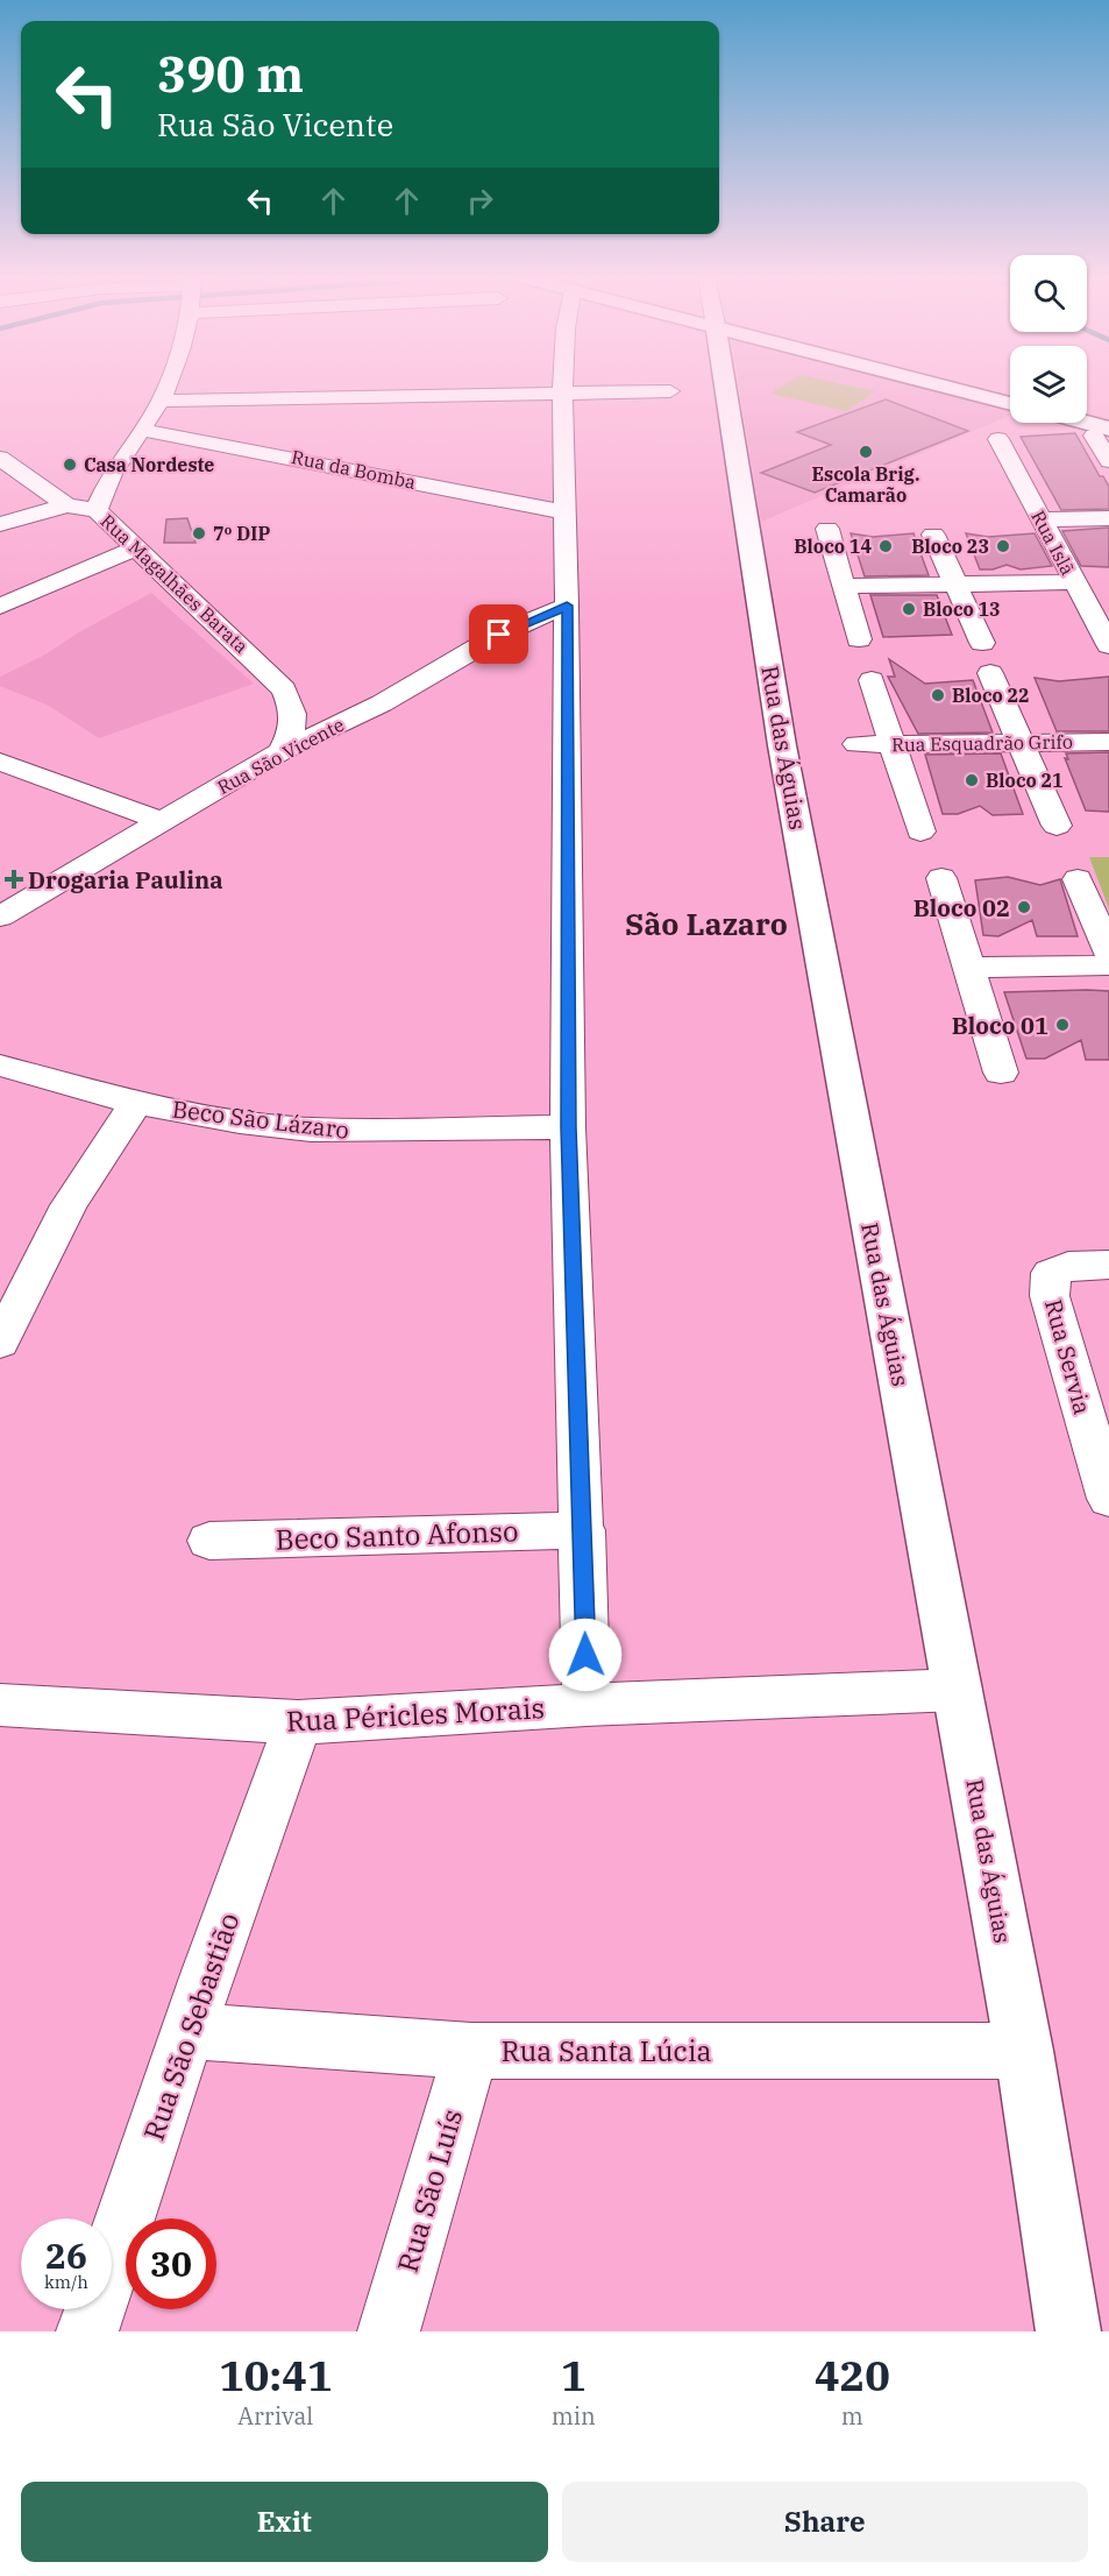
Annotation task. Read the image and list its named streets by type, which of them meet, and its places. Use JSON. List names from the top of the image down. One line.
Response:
{"streets":{"street":["Rua da Bomba","Rua Islã","Rua Magalhães Barata","Rua Esquadrão Grifo","Rua das Águias","Rua São Vicente","Beco São Lázaro","Rua Servia","Beco Santo Afonso","Rua Péricles Morais","Rua São Sebastião","Rua Santa Lúcia","Rua São Luís"]},"crossings":[["Rua Magalhães Barata","Rua São Vicente"],["Rua das Águias","Rua Péricles Morais"],["Rua das Águias","Rua Santa Lúcia"],["Rua Péricles Morais","Rua São Sebastião"],["Rua São Sebastião","Rua Santa Lúcia"],["Rua Santa Lúcia","Rua São Luís"]],"districts":["São Lazaro"],"places":{"other":["Escola Brig. Camarão","Casa Nordeste","7º DIP","Bloco 14","Bloco 23","Bloco 13","Bloco 22","Bloco 21","Bloco 02","Bloco 01"],"health":["Drogaria Paulina"]},"page":{"turn":["390 m","Rua São Vicente"],"speed":"26 km/h","limit":"30","eta":["10:41","Arrival","1","min","420","m"],"buttons":["Exit","Share"]}}
